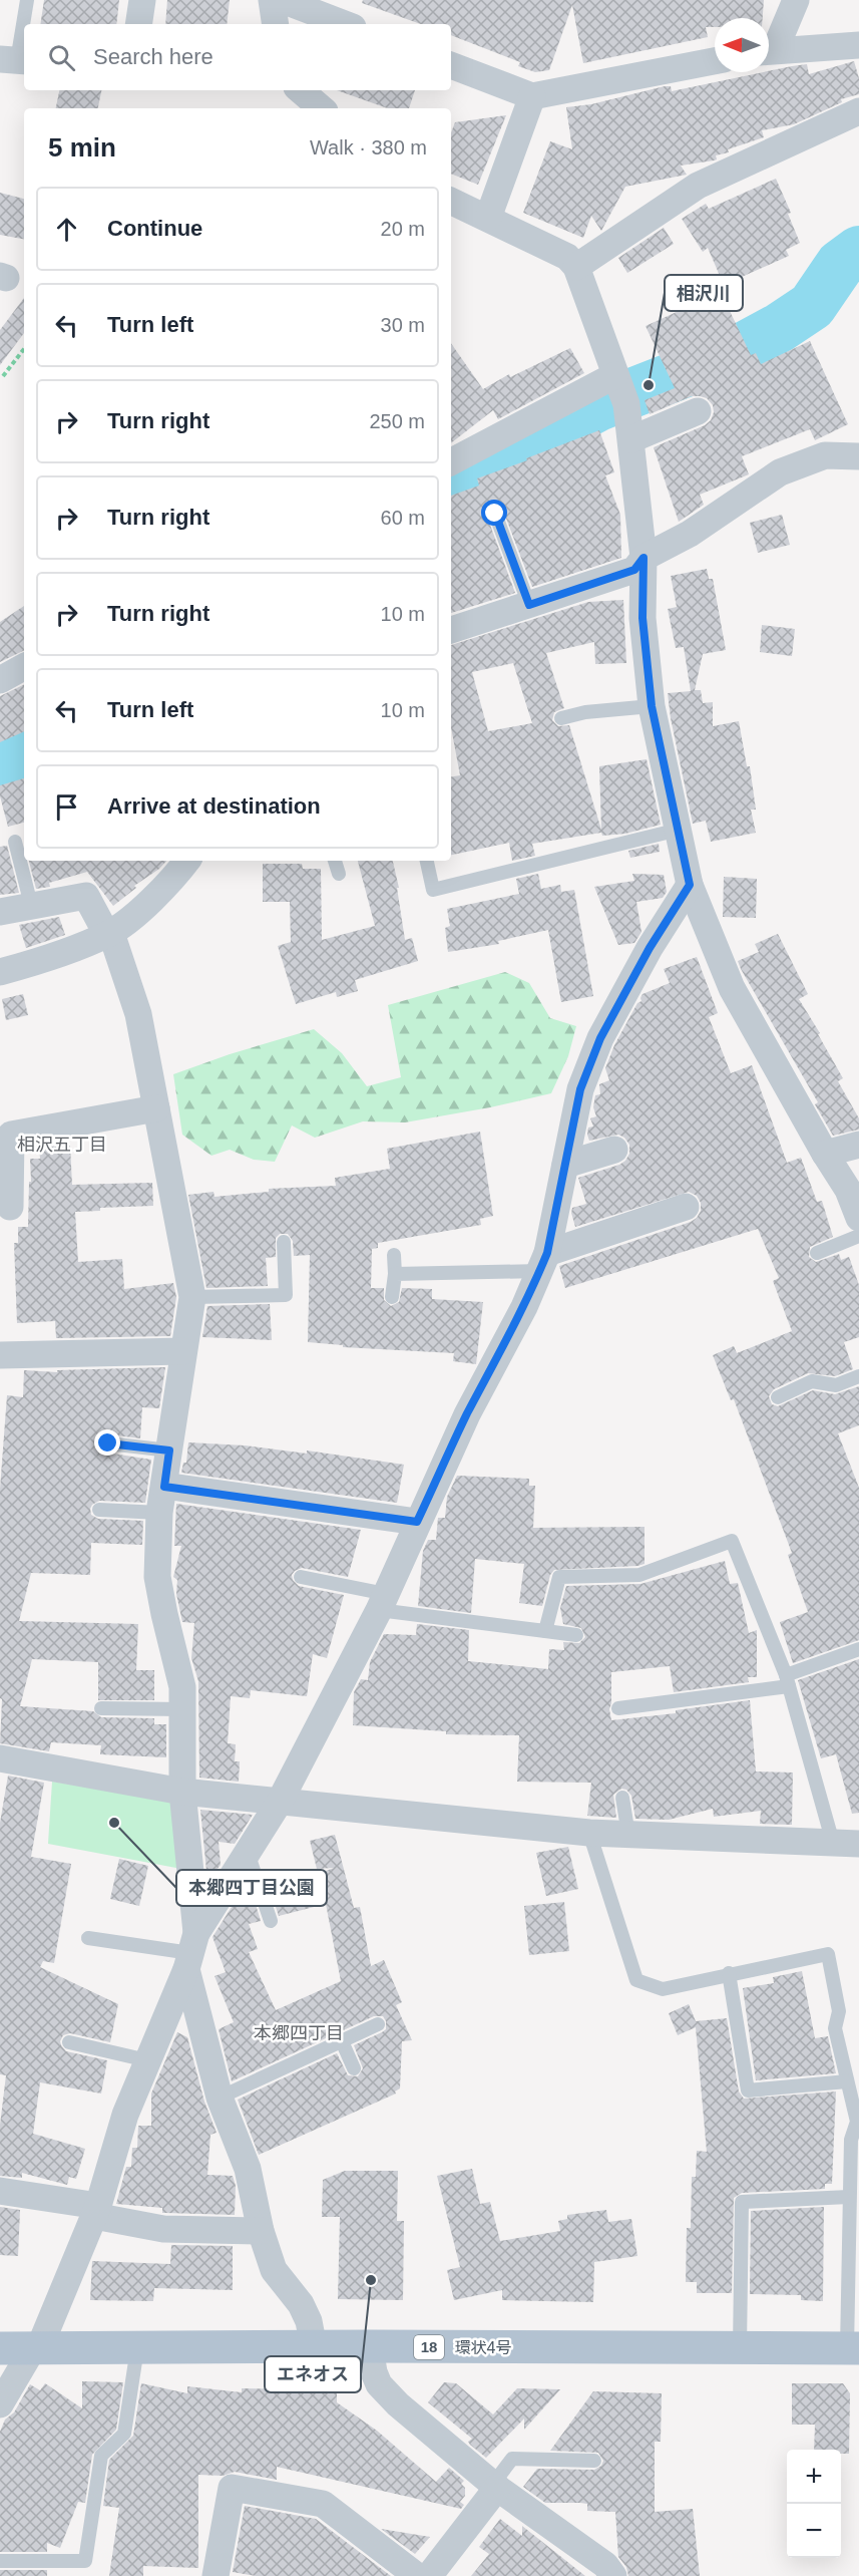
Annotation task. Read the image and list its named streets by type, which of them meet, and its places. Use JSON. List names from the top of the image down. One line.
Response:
{"streets":{"main road":["18","環状4号"]},"districts":["相沢五丁目","本郷四丁目"],"places":["相沢川","本郷四丁目公園","エネオス"],"north":"left","page":{"search":"Search here","heading":["5 min","Walk · 380 m"],"list":[["Continue","20 m"],["Turn left","30 m"],["Turn right","250 m"],["Turn right","60 m"],["Turn right","10 m"],["Turn left","10 m"],"Arrive at destination"],"map_buttons":["+","−"]}}
